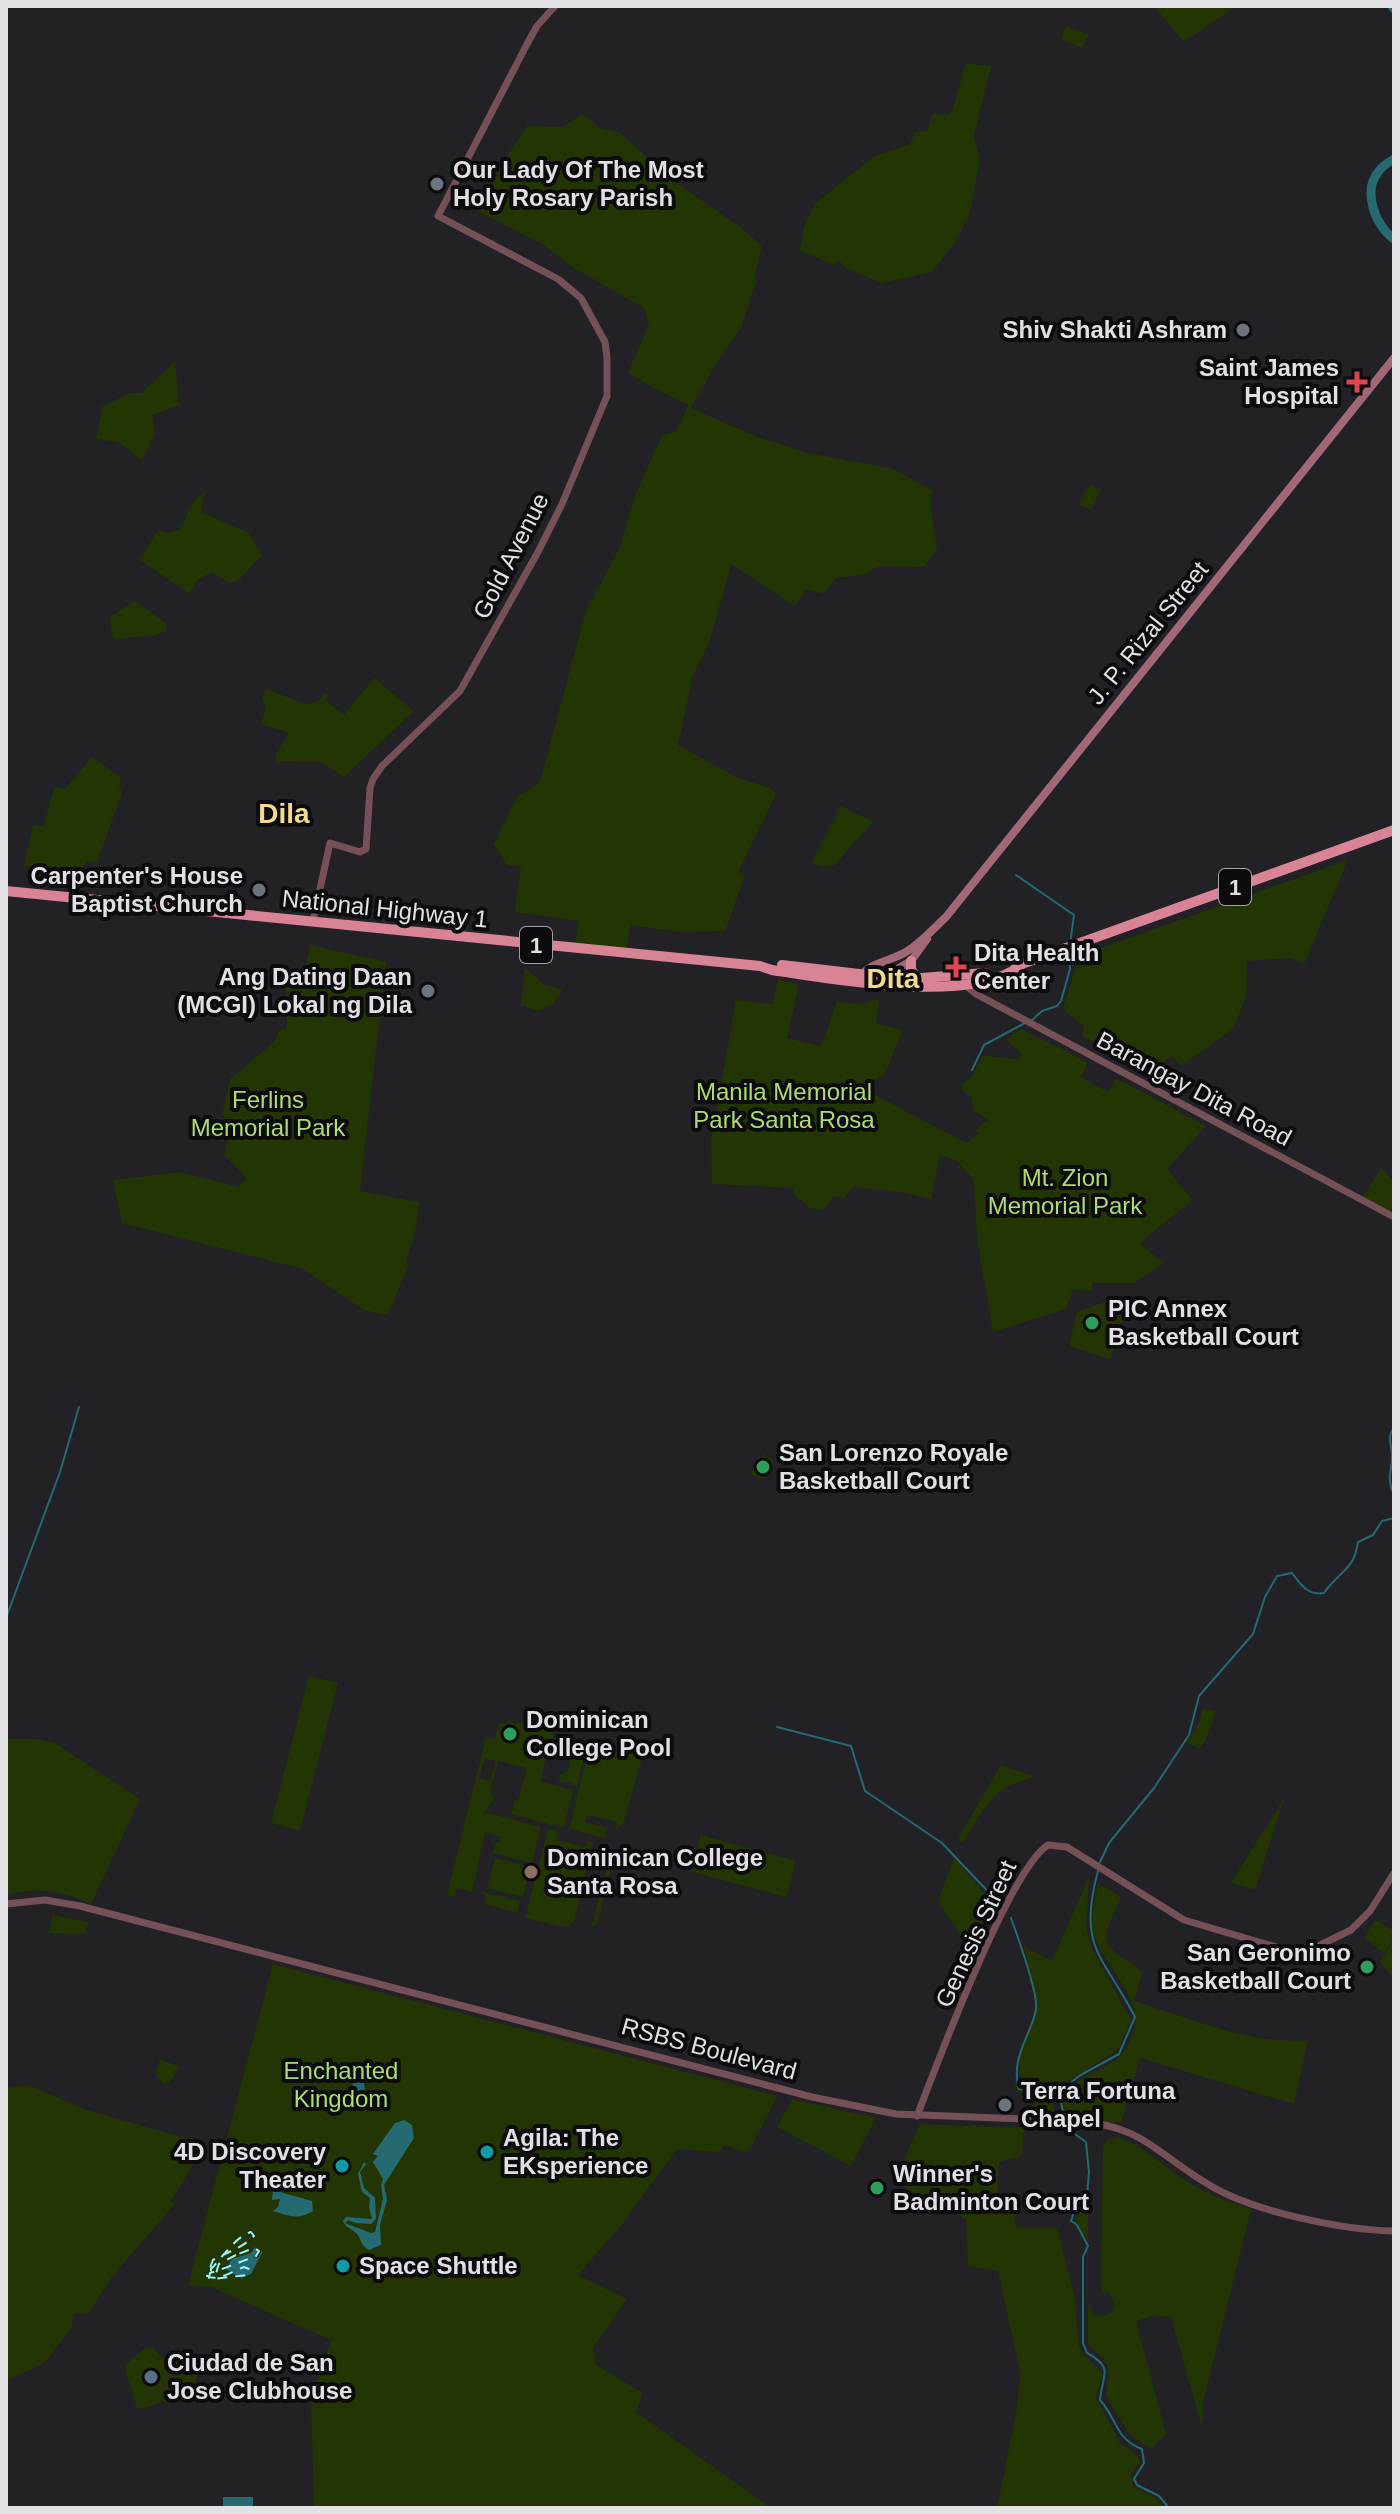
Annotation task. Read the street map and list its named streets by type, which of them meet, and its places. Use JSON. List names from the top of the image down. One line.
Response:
{"streets":{"highway":["1","National Highway 1"],"main road":["J. P. Rizal Street"],"street":["Gold Avenue","Barangay Dita Road","Genesis Street","RSBS Boulevard"]},"crossings":[["Gold Avenue","National Highway 1"],["J. P. Rizal Street","National Highway 1"],["National Highway 1","Barangay Dita Road"],["Genesis Street","RSBS Boulevard"]],"districts":["Dila","Dita"],"parks":["Manila Memorial Park Santa Rosa","Ferlins Memorial Park","Mt. Zion Memorial Park","Enchanted Kingdom"],"places":{"other":["Our Lady Of The Most Holy Rosary Parish","Shiv Shakti Ashram","Carpenter's House Baptist Church","Ang Dating Daan (MCGI) Lokal ng Dila","PIC Annex Basketball Court","San Lorenzo Royale Basketball Court","Dominican College Pool","Dominican College Santa Rosa","San Geronimo Basketball Court","Terra Fortuna Chapel","Agila: The EKsperience","4D Discovery Theater","Winner's Badminton Court","Space Shuttle","Ciudad de San Jose Clubhouse"],"health":["Saint James Hospital","Dita Health Center"]}}
